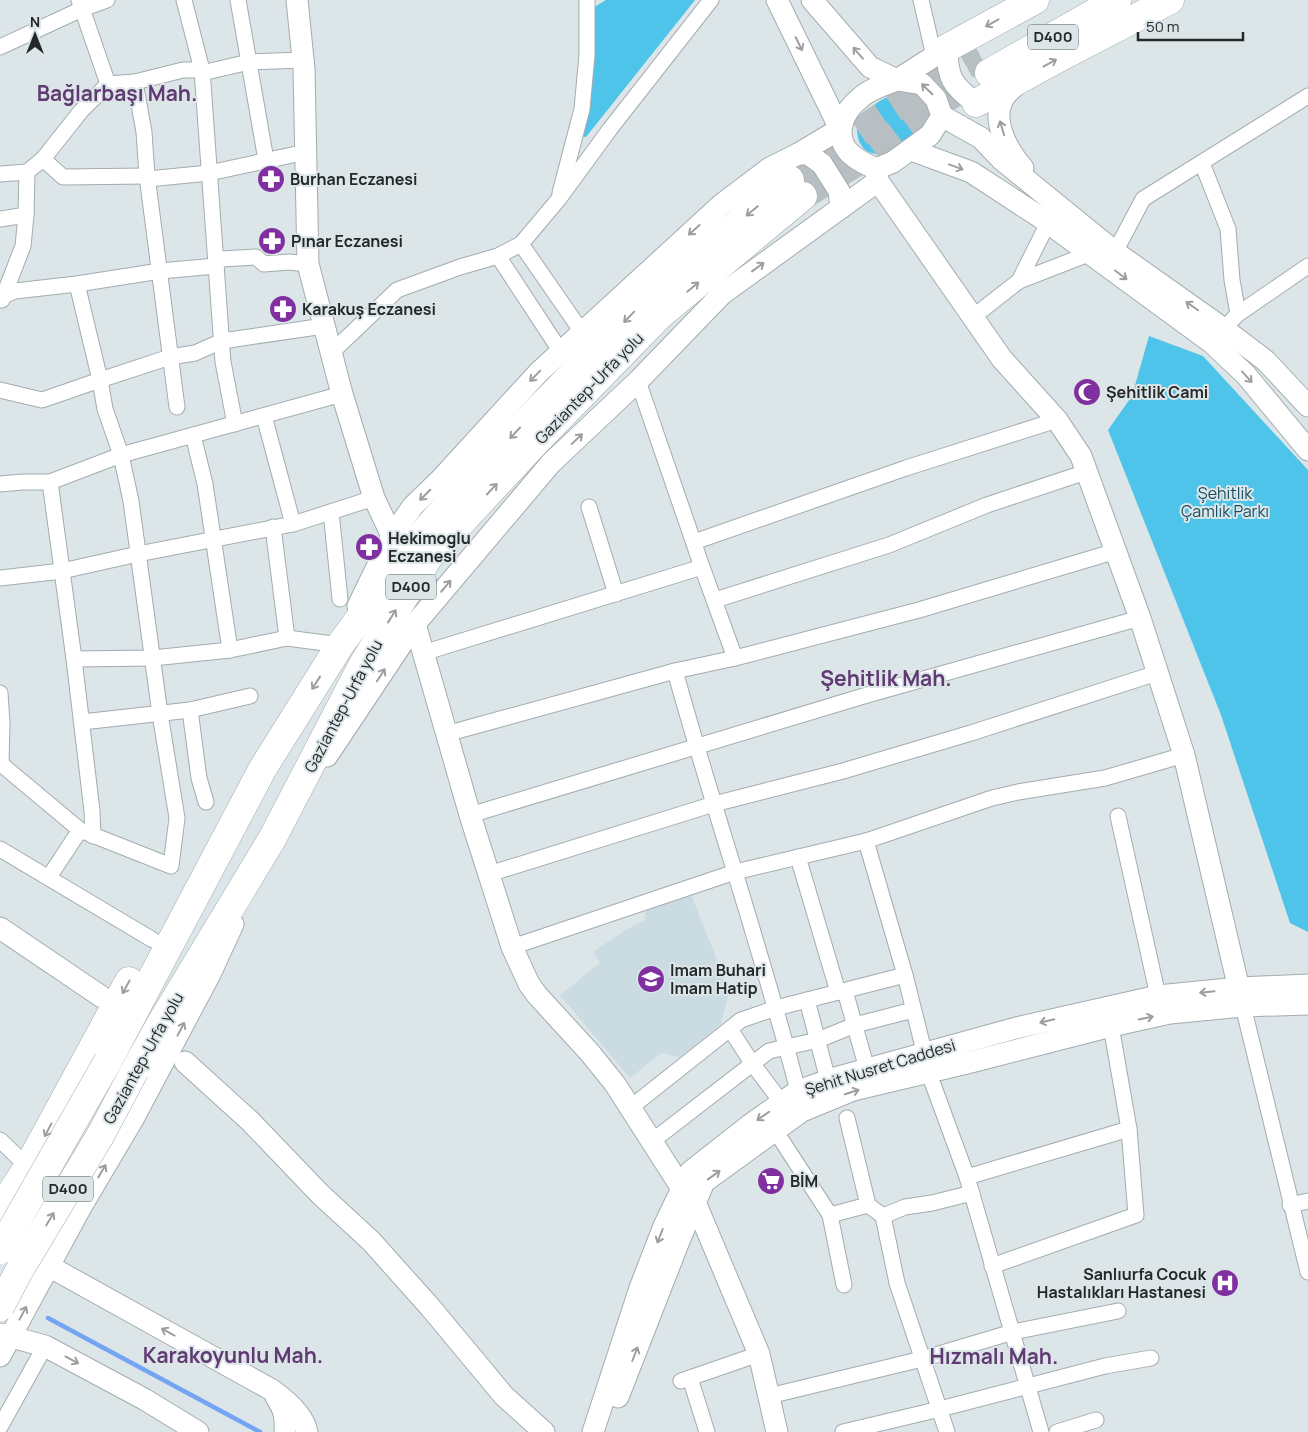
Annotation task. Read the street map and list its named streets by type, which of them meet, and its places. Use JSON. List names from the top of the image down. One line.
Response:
{"streets":{"highway":["D400","Gaziantep-Urfa yolu"],"street":["Şehit Nusret Caddesi"]},"districts":["Bağlarbaşı Mah.","Şehitlik Mah.","Karakoyunlu Mah.","Hızmalı Mah."],"parks":["Şehitlik Çamlık Parkı"],"places":{"pharmacy":["Burhan Eczanesi","Pınar Eczanesi","Karakuş Eczanesi","Hekimoglu Eczanesi"],"mosque":["Şehitlik Cami"],"school or university":["Imam Buhari Imam Hatip"],"supermarket":["BİM"],"hospital":["Sanlıurfa Cocuk Hastalıkları Hastanesi"]},"scale_bar":"50 m","north":"top"}
